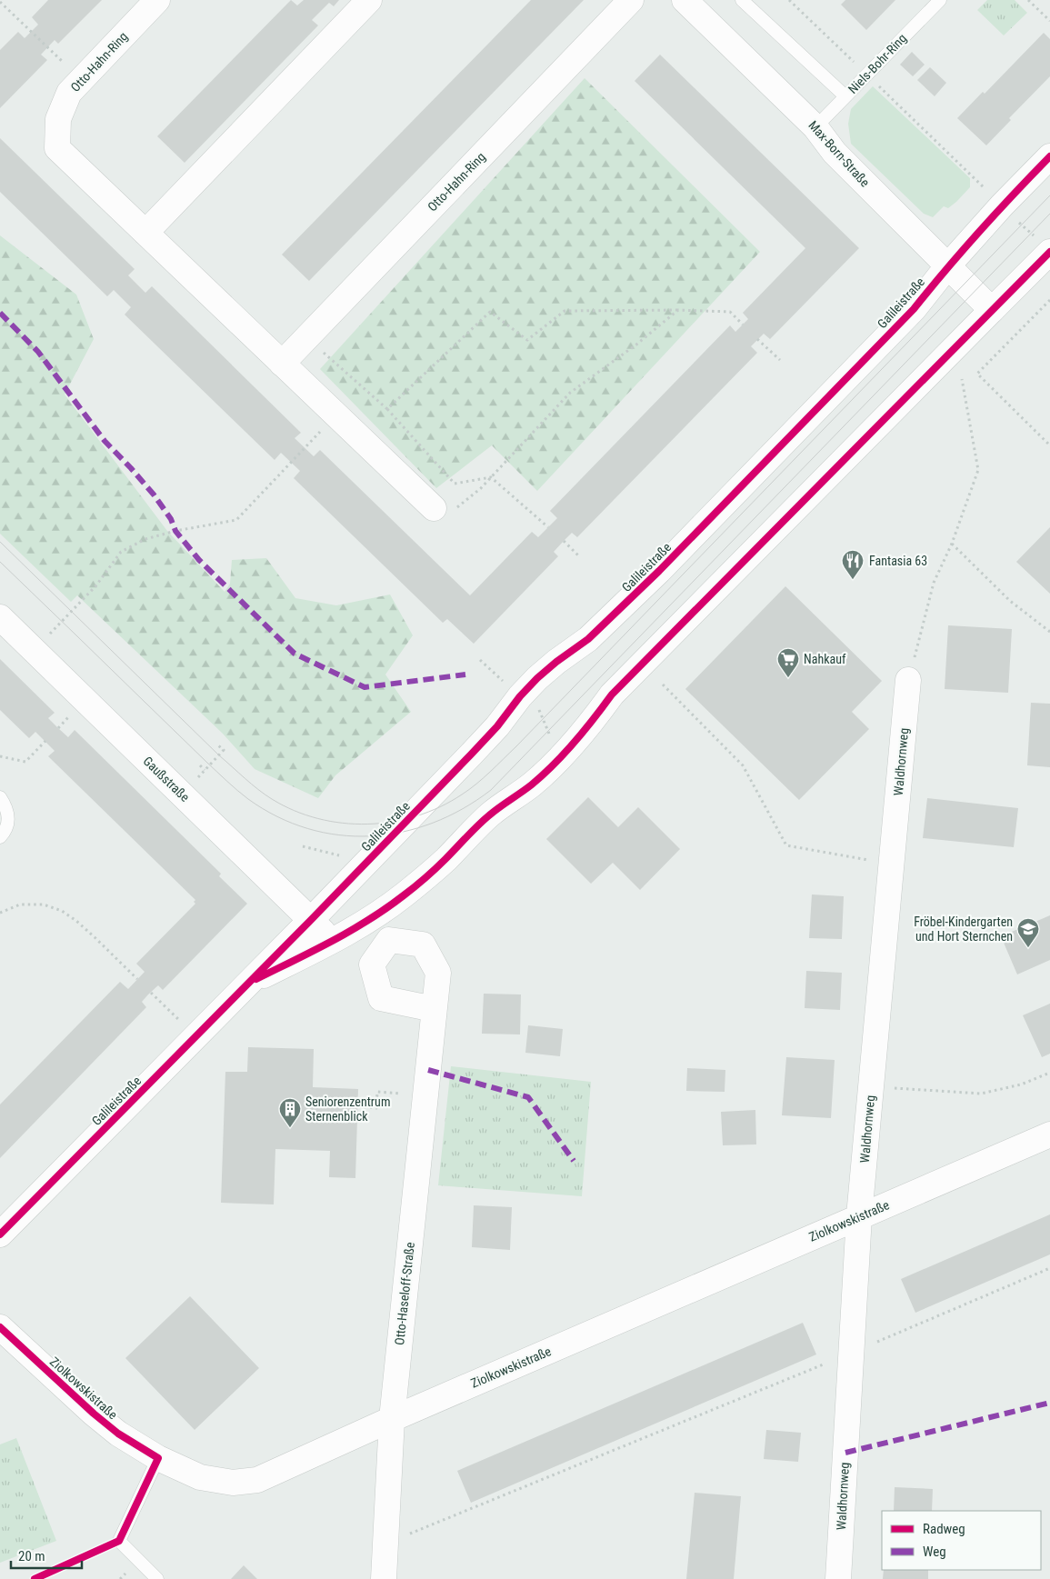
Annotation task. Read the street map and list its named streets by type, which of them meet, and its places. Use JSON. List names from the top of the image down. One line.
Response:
{"streets":{"street":["Otto-Hahn-Ring","Max-Born-Straße","Galileistraße","Waldhornweg","Gaußstraße","Ziolkowskistraße","Otto-Haseloff-Straße"],"lane":["Niels-Bohr-Ring"]},"crossings":[["Niels-Bohr-Ring","Max-Born-Straße"],["Max-Born-Straße","Galileistraße"],["Galileistraße","Gaußstraße"],["Waldhornweg","Ziolkowskistraße"],["Ziolkowskistraße","Otto-Haseloff-Straße"]],"places":{"restaurant":["Fantasia 63"],"supermarket":["Nahkauf"],"school or university":["Fröbel-Kindergarten und Hort Sternchen"],"building":["Seniorenzentrum Sternenblick"]},"legend":["Radweg","Weg"],"scale_bar":"20 m"}
